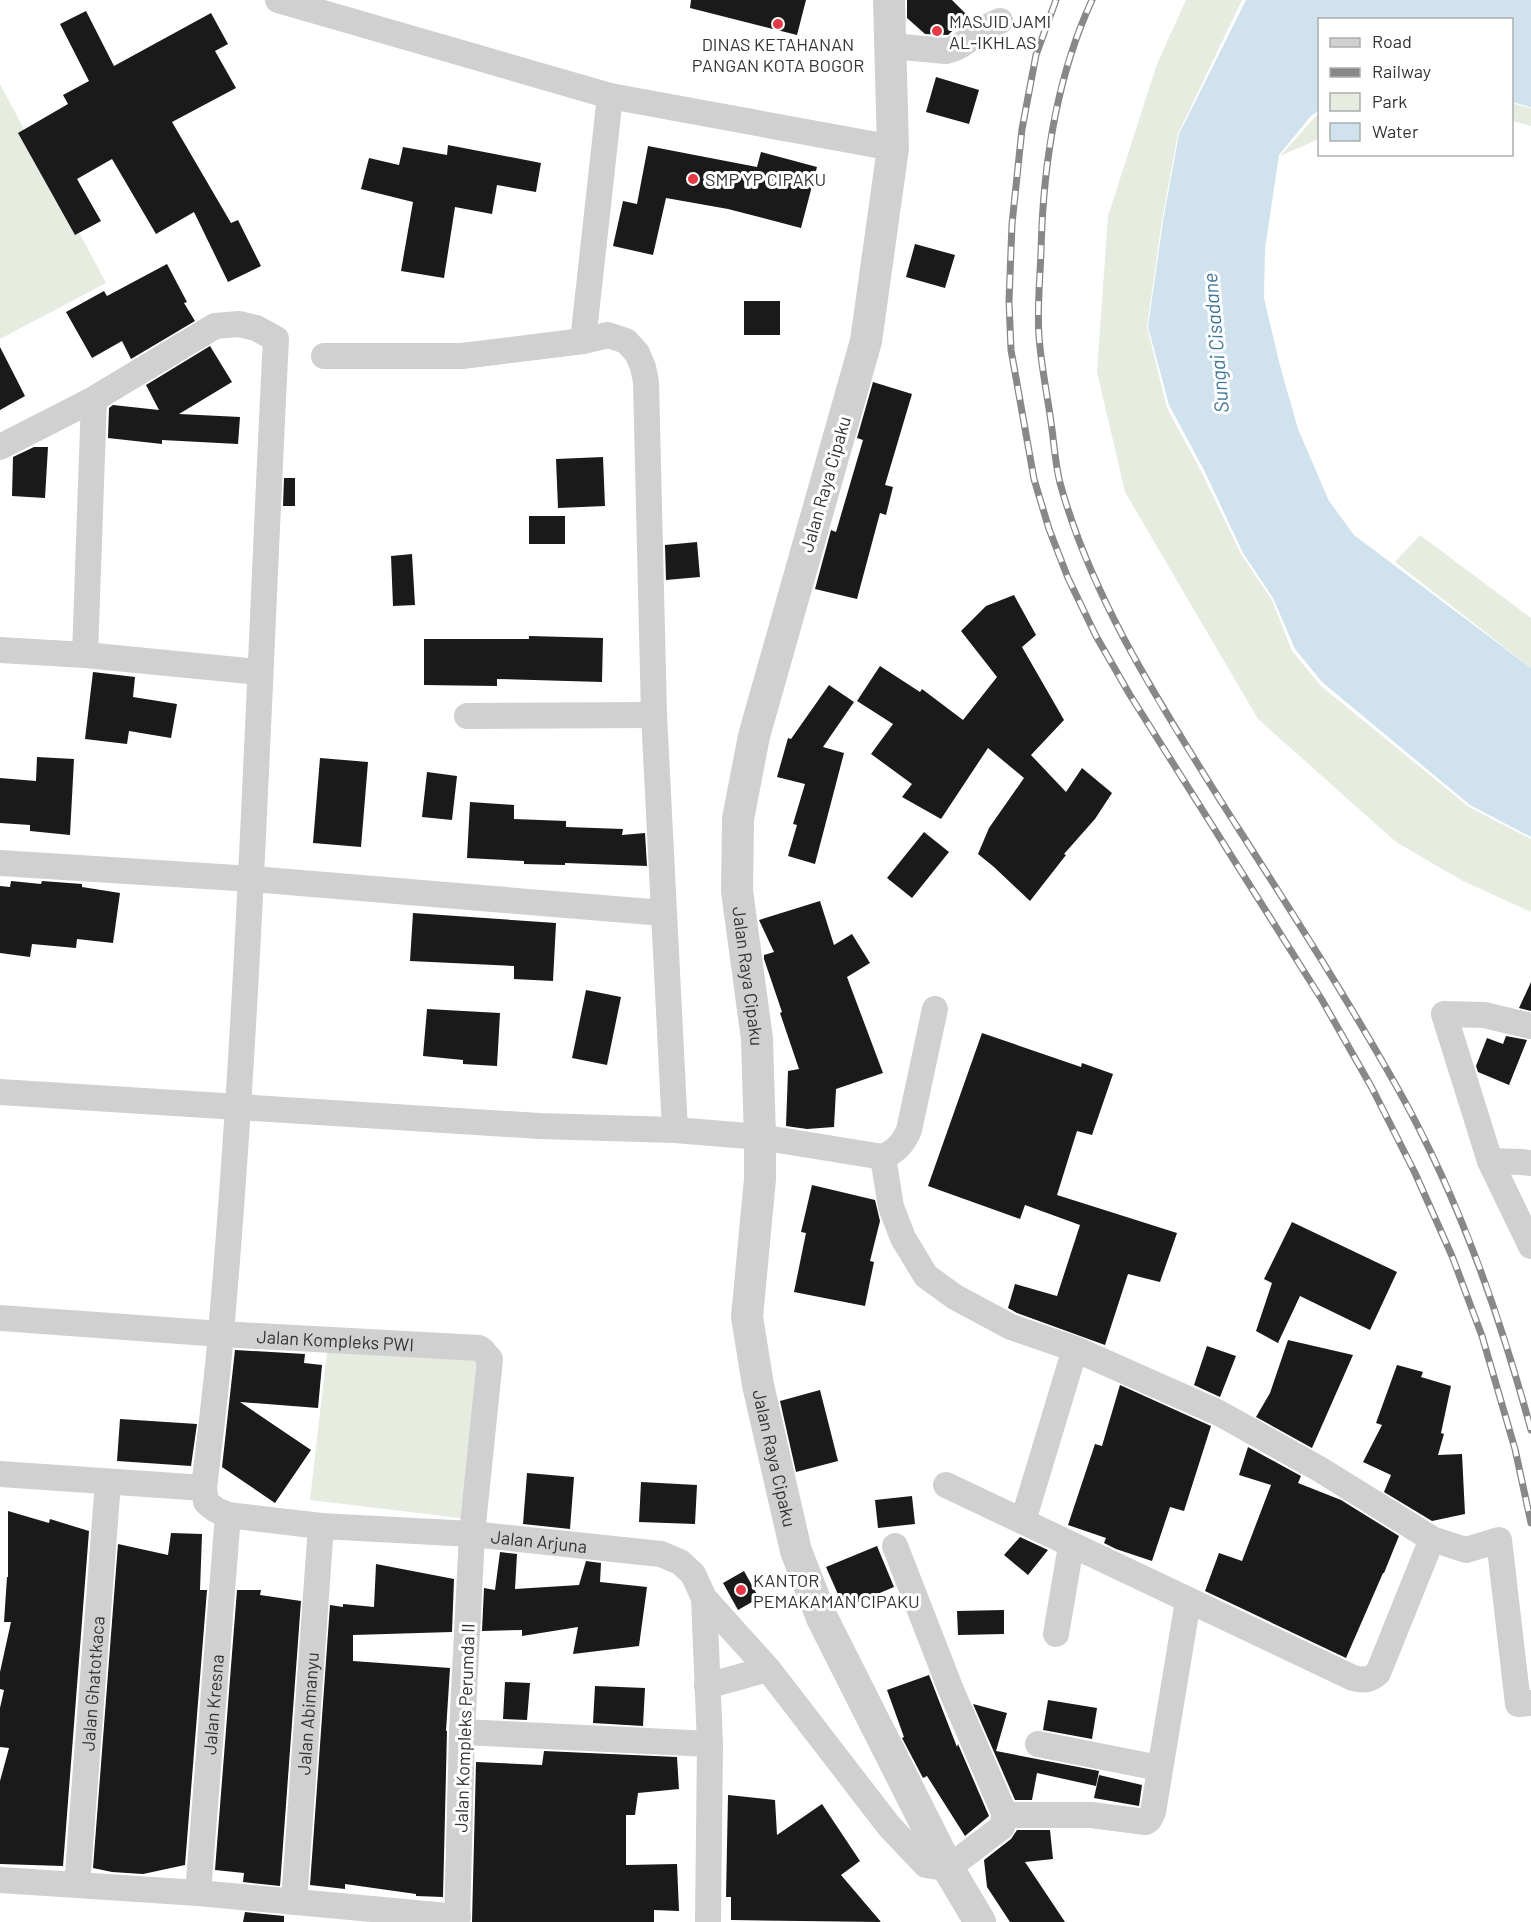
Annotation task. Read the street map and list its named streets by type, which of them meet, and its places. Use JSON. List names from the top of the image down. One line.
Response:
{"streets":{"street":["Jalan Raya Cipaku","Jalan Kompleks PWI","Jalan Arjuna","Jalan Ghatotkaca","Jalan Kresna","Jalan Abimanyu","Jalan Kompleks Perumda II"]},"crossings":[["Jalan Raya Cipaku","Jalan Arjuna"],["Jalan Kompleks PWI","Jalan Arjuna"],["Jalan Kompleks PWI","Jalan Kompleks Perumda II"],["Jalan Arjuna","Jalan Kresna"],["Jalan Arjuna","Jalan Abimanyu"],["Jalan Arjuna","Jalan Kompleks Perumda II"]],"water":["Sungai Cisadane"],"places":["DINAS KETAHANAN PANGAN KOTA BOGOR","MASJID JAMI AL-IKHLAS","SMP YP CIPAKU","KANTOR PEMAKAMAN CIPAKU"],"legend":["Road","Railway","Park","Water"]}
